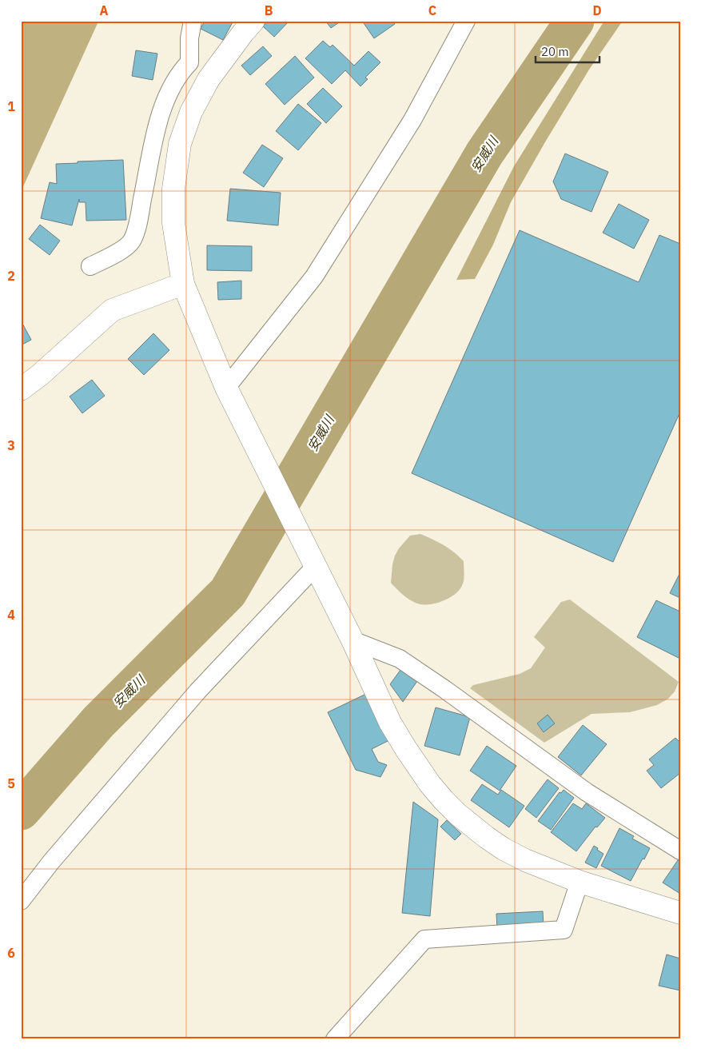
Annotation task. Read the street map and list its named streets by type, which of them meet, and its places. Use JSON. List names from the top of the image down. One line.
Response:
{"water":["安威川"],"scale_bar":"20 m","grid":{"columns":["A","B","C","D"],"rows":["1","2","3","4","5","6"]}}
